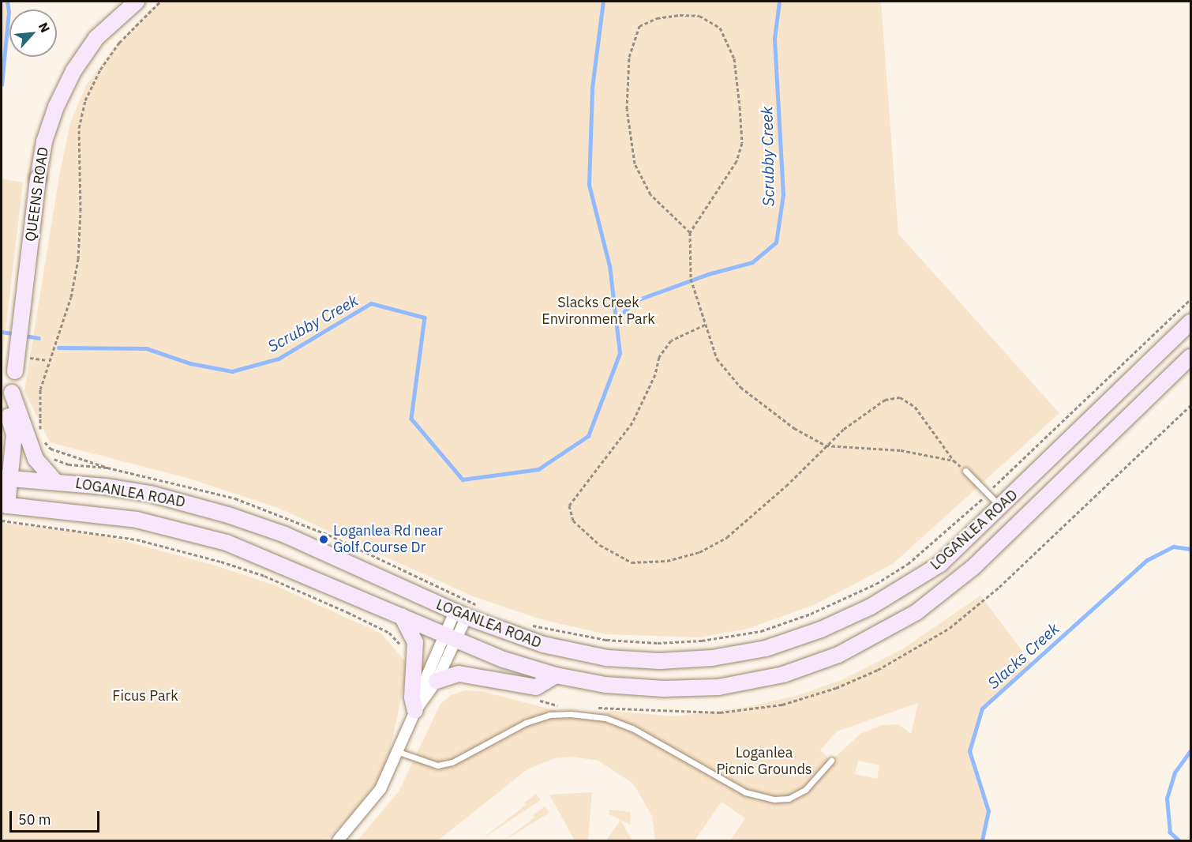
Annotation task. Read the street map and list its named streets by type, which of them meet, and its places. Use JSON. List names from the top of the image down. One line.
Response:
{"streets":{"main road":["QUEENS ROAD","LOGANLEA ROAD"]},"crossings":[["QUEENS ROAD","LOGANLEA ROAD"]],"water":["Scrubby Creek","Slacks Creek"],"parks":["Slacks Creek Environment Park","Ficus Park","Loganlea Picnic Grounds"],"places":["Loganlea Rd near Golf Course Dr"],"scale_bar":"50 m","north":"top right"}
